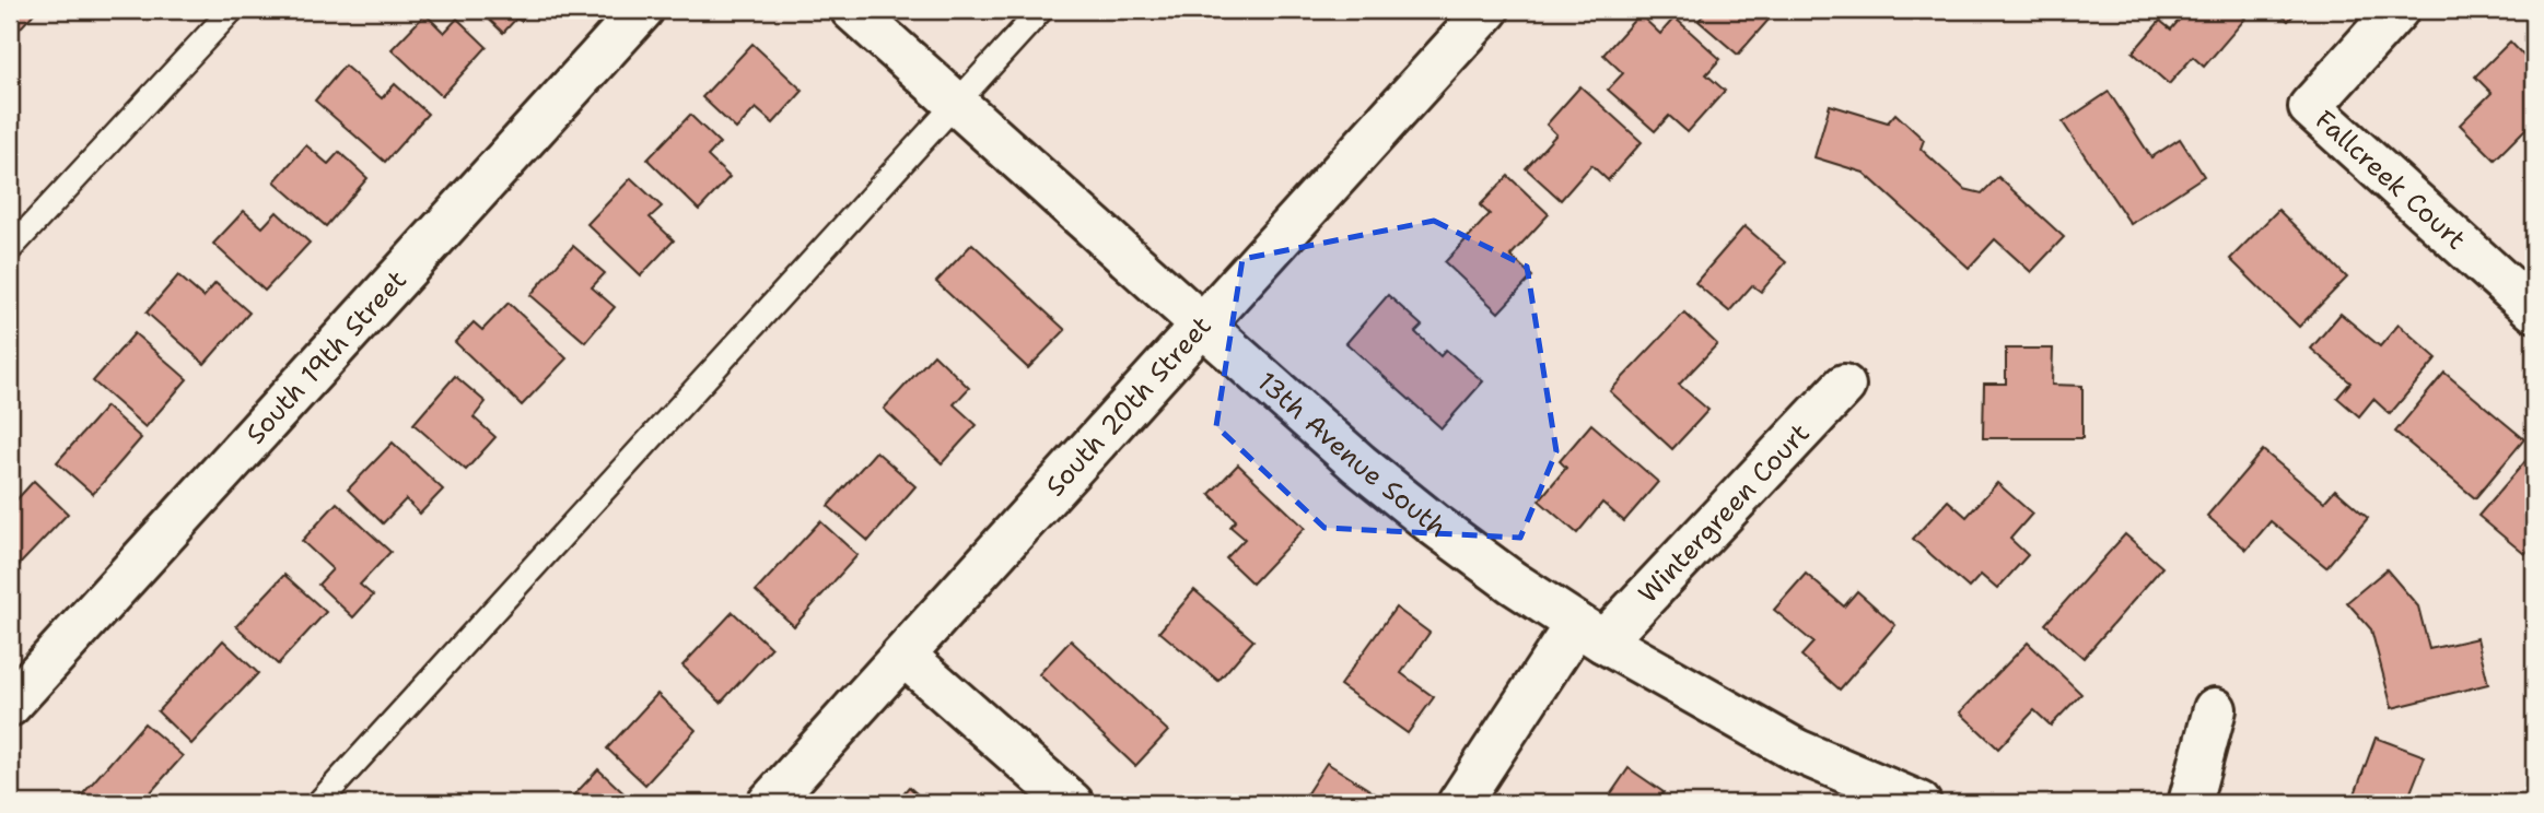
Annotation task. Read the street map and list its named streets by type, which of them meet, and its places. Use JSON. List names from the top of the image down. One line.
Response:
{"streets":{"street":["Fallcreek Court","South 19th Street","South 20th Street","13th Avenue South","Wintergreen Court"]},"crossings":[["South 20th Street","13th Avenue South"],["13th Avenue South","Wintergreen Court"]]}
